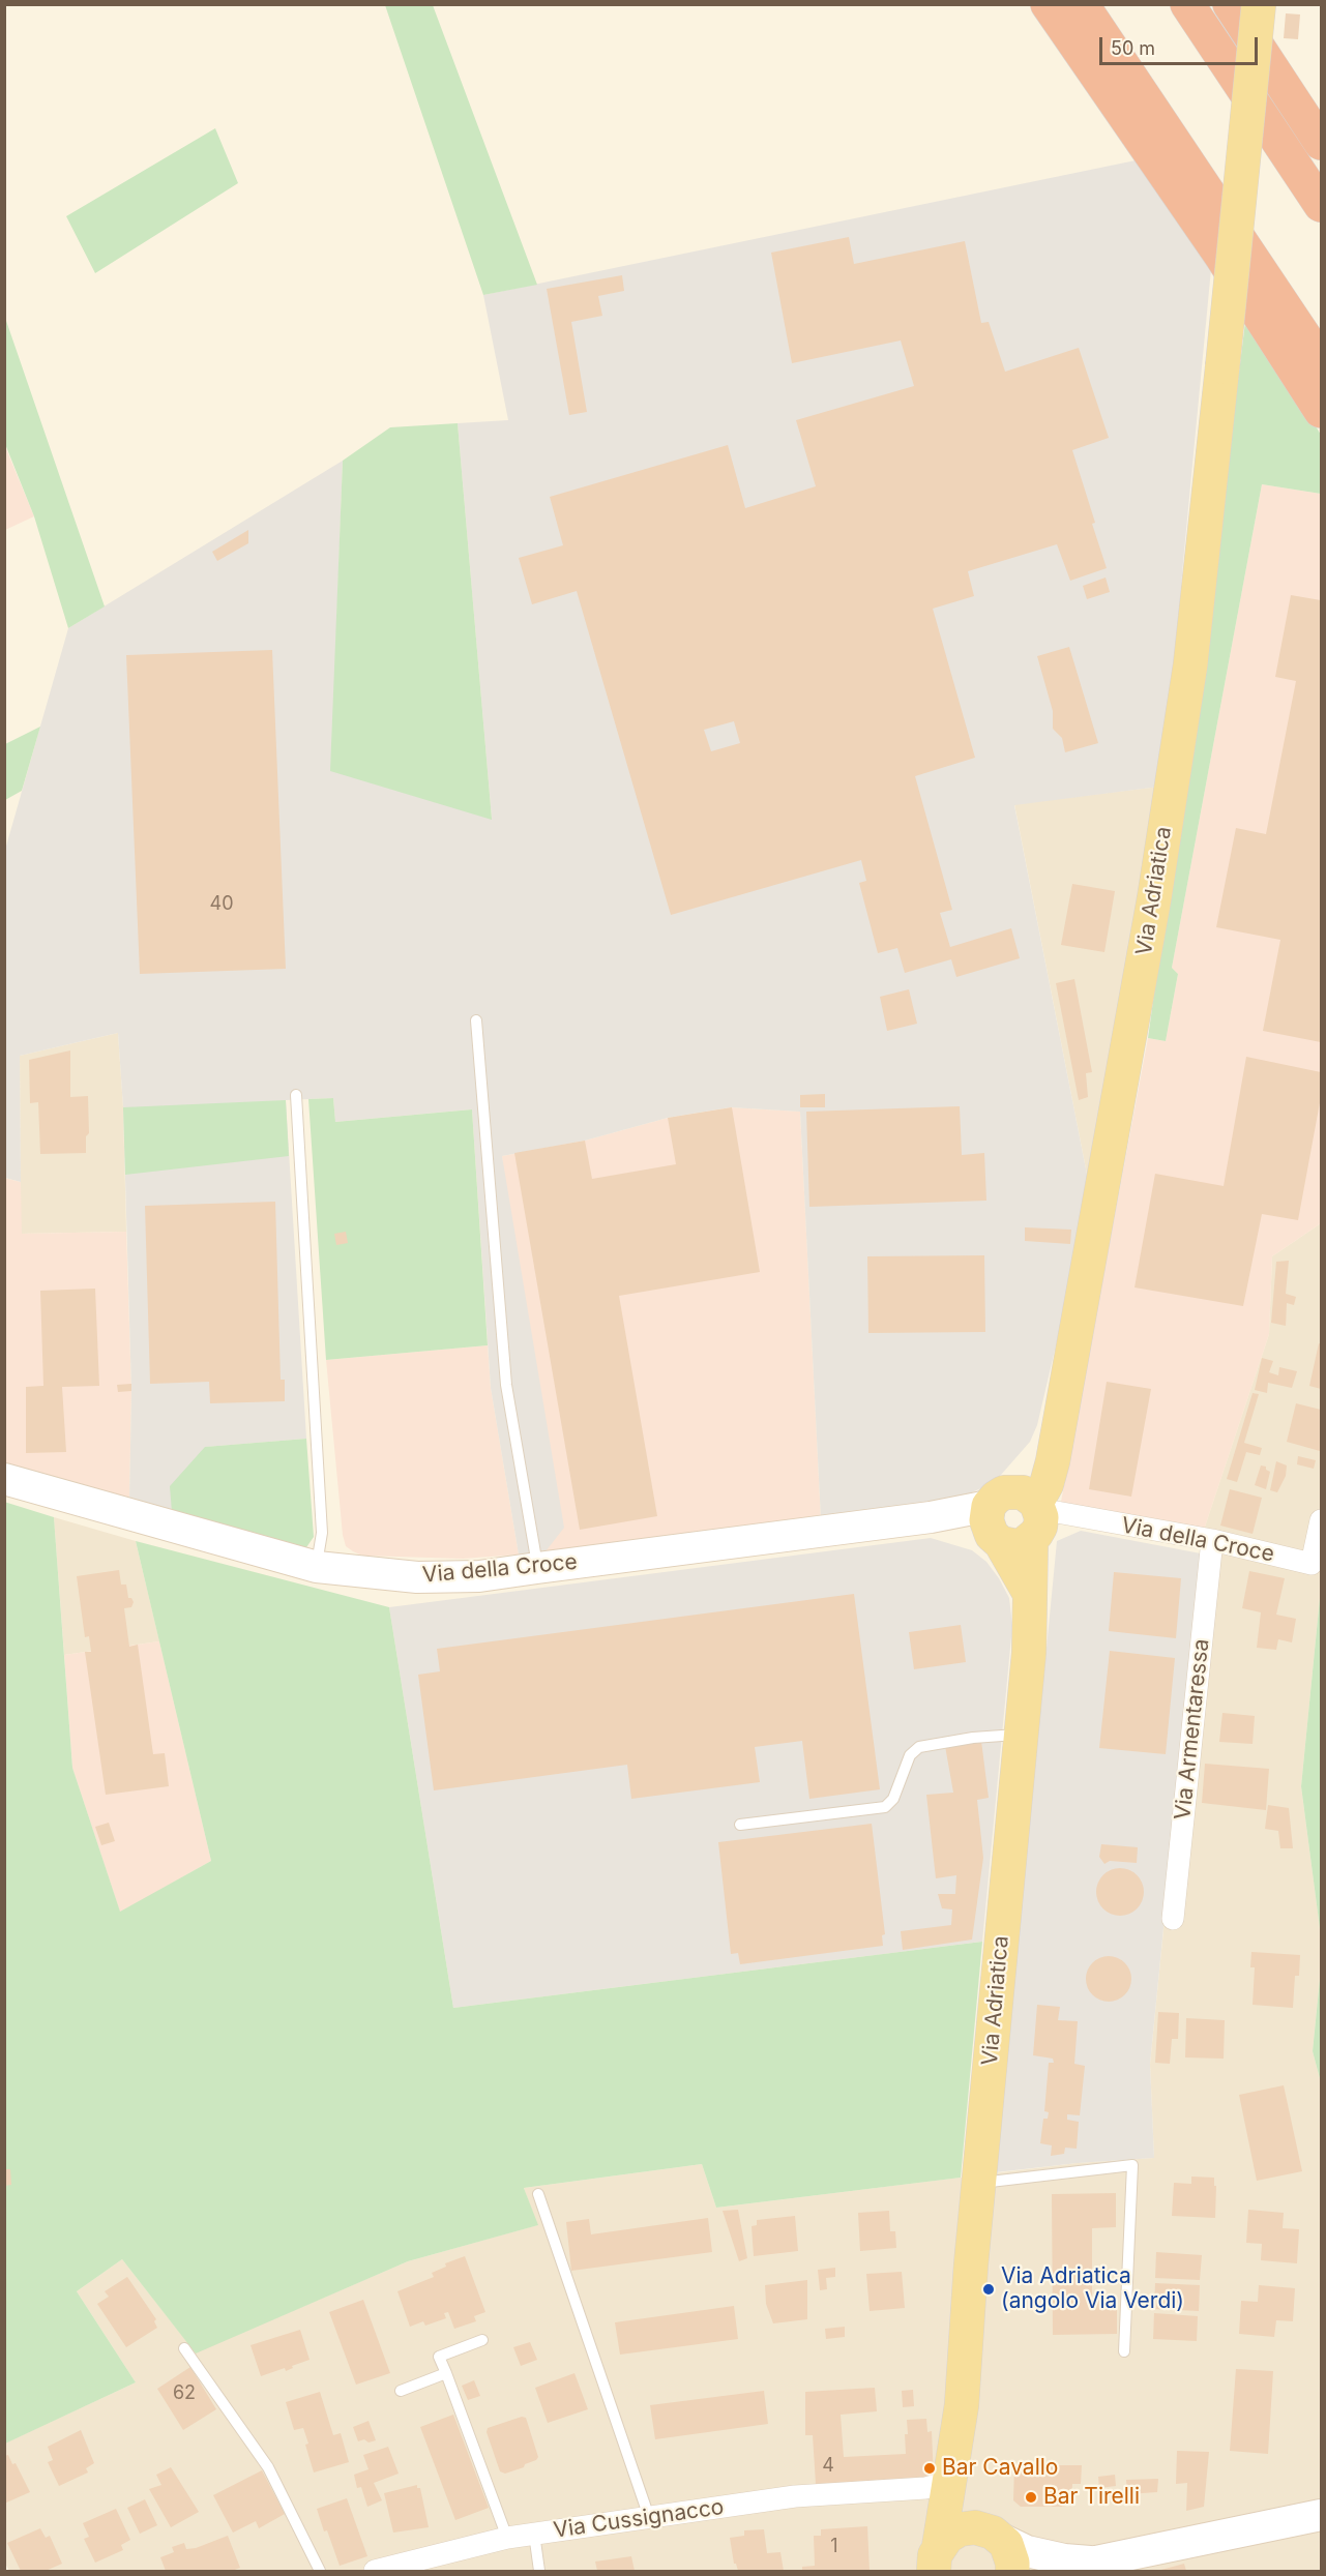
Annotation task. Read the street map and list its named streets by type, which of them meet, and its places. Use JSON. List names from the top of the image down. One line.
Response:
{"streets":{"main road":["Via Adriatica","Via della Croce"],"street":["Via Armentaressa","Via Cussignacco"]},"crossings":[["Via Adriatica","Via della Croce"],["Via Adriatica","Via Cussignacco"],["Via della Croce","Via Armentaressa"]],"places":["Via Adriatica (angolo Via Verdi)","Bar Cavallo","Bar Tirelli"],"house_numbers":["40","62","4","1"],"scale_bar":"50 m"}
